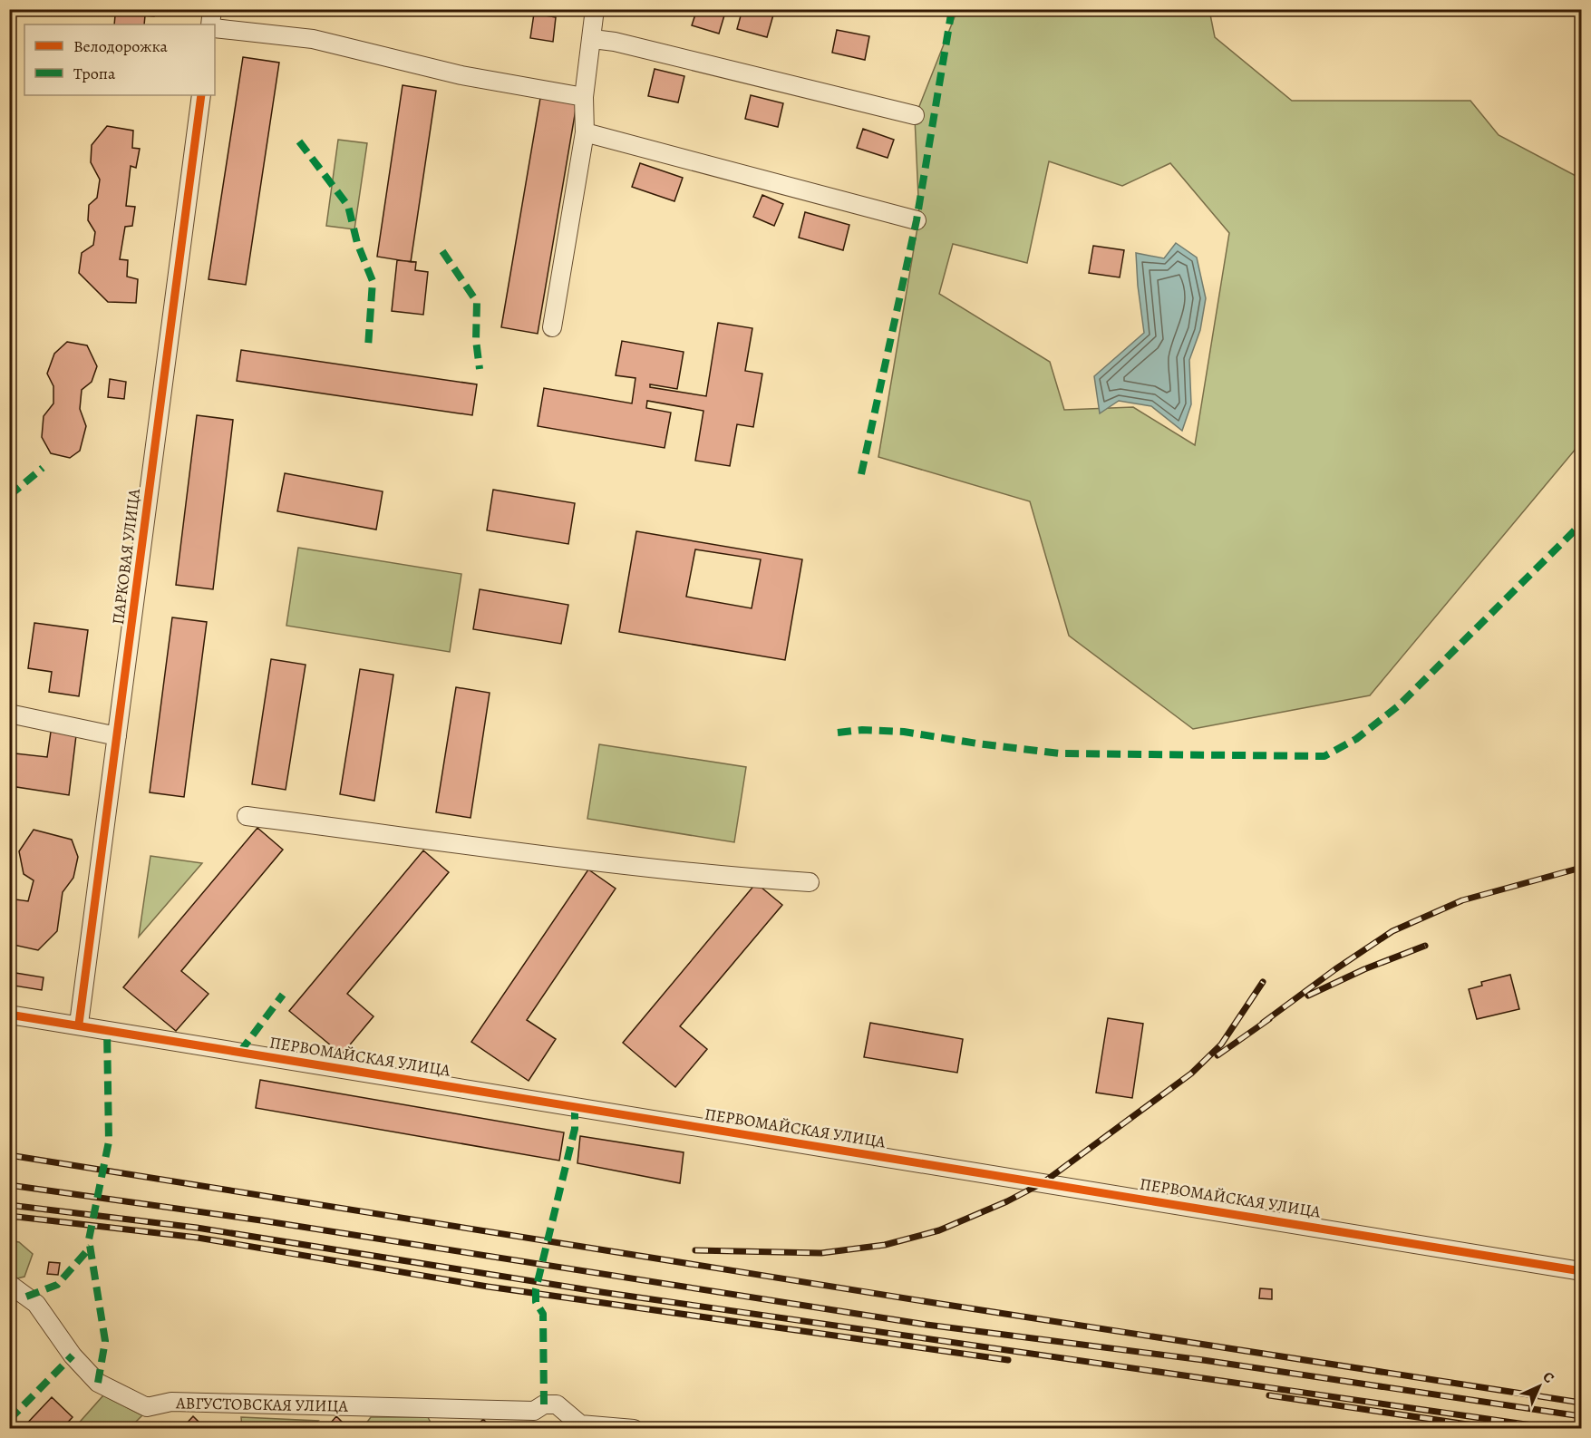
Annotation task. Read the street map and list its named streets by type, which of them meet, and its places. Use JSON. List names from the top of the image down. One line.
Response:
{"streets":{"street":["ПАРКОВАЯ УЛИЦА","ПЕРВОМАЙСКАЯ УЛИЦА","АВГУСТОВСКАЯ УЛИЦА"]},"crossings":[["ПАРКОВАЯ УЛИЦА","ПЕРВОМАЙСКАЯ УЛИЦА"]],"legend":["Велодорожка","Тропа"],"north":"top right"}
